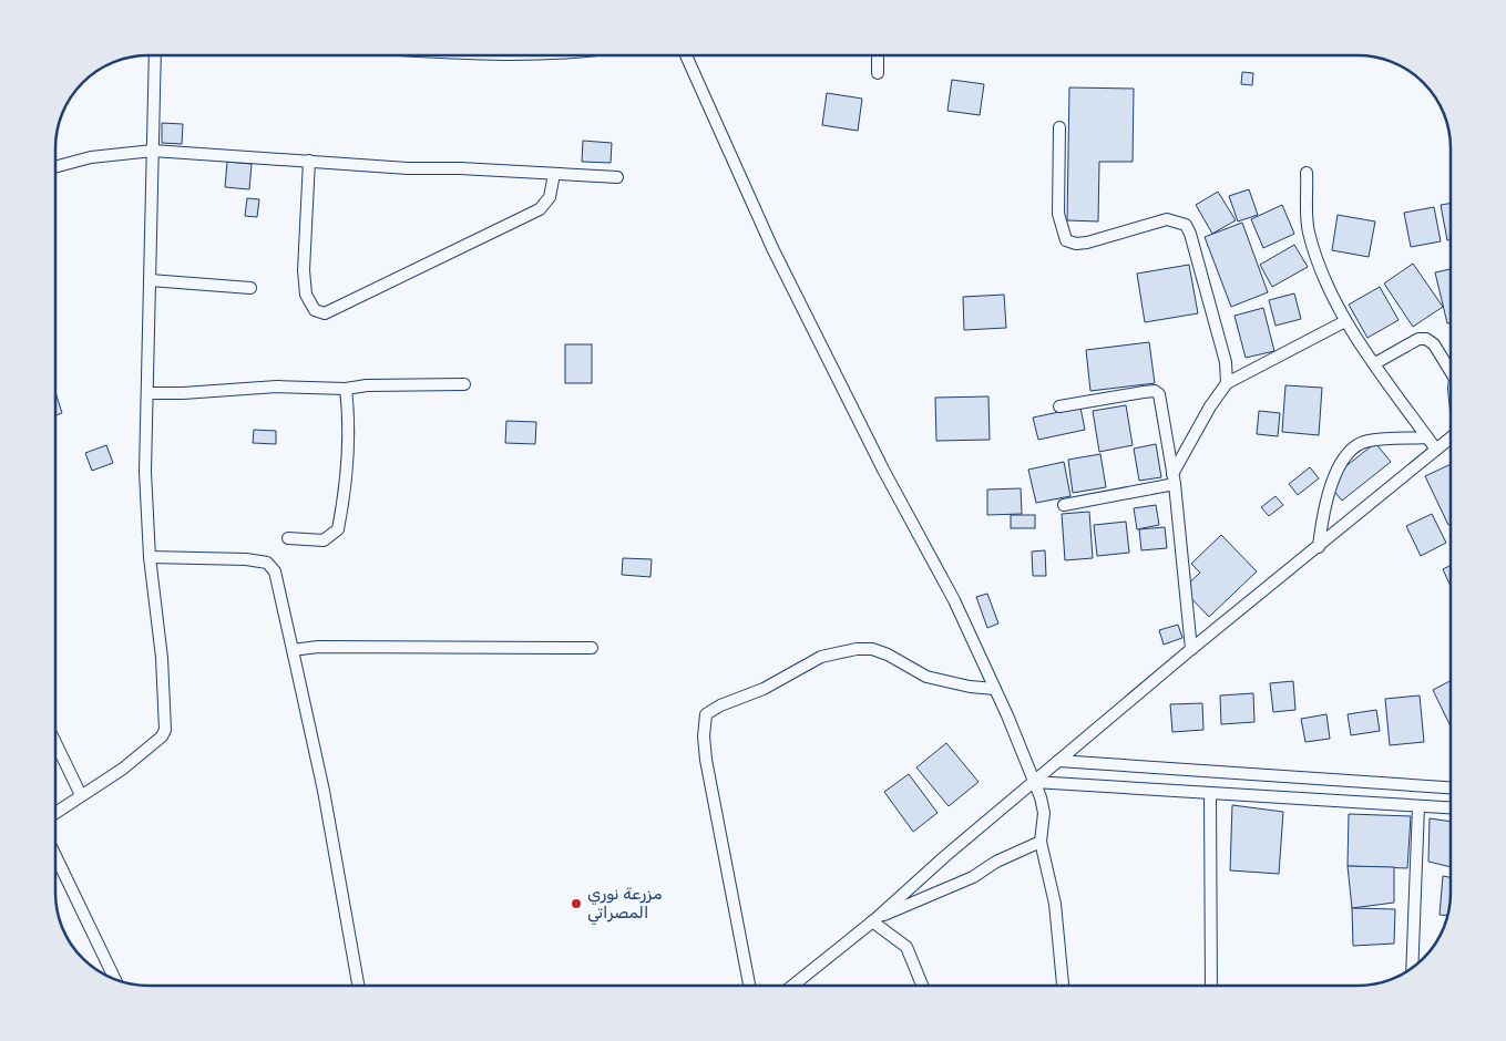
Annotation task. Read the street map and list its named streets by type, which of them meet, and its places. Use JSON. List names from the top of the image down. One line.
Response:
{"places":["مزرعة نوري المصراتي"]}
